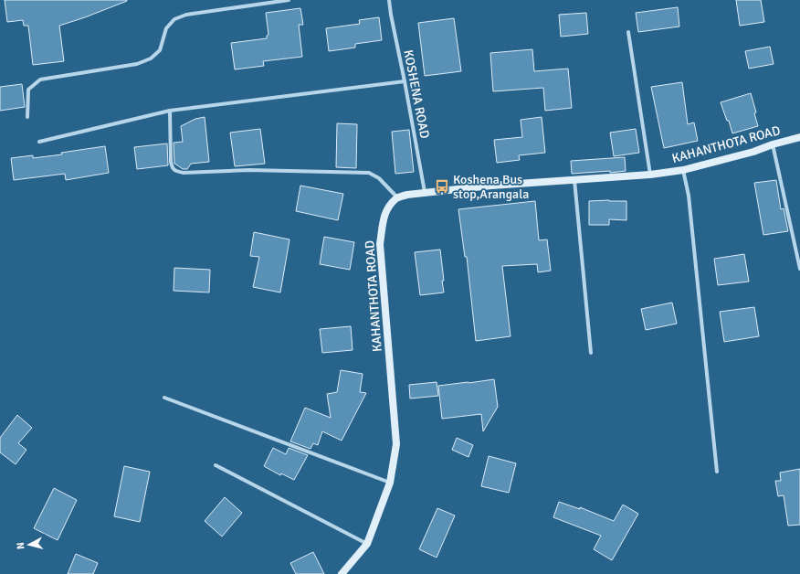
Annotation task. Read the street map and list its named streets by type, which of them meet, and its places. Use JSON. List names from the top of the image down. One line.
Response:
{"streets":{"main road":["KAHANTHOTA ROAD"],"street":["KOSHENA ROAD"]},"crossings":[["KOSHENA ROAD","KAHANTHOTA ROAD"]],"places":{"bus stop":["Koshena Bus stop,Arangala"]},"north":"left"}
